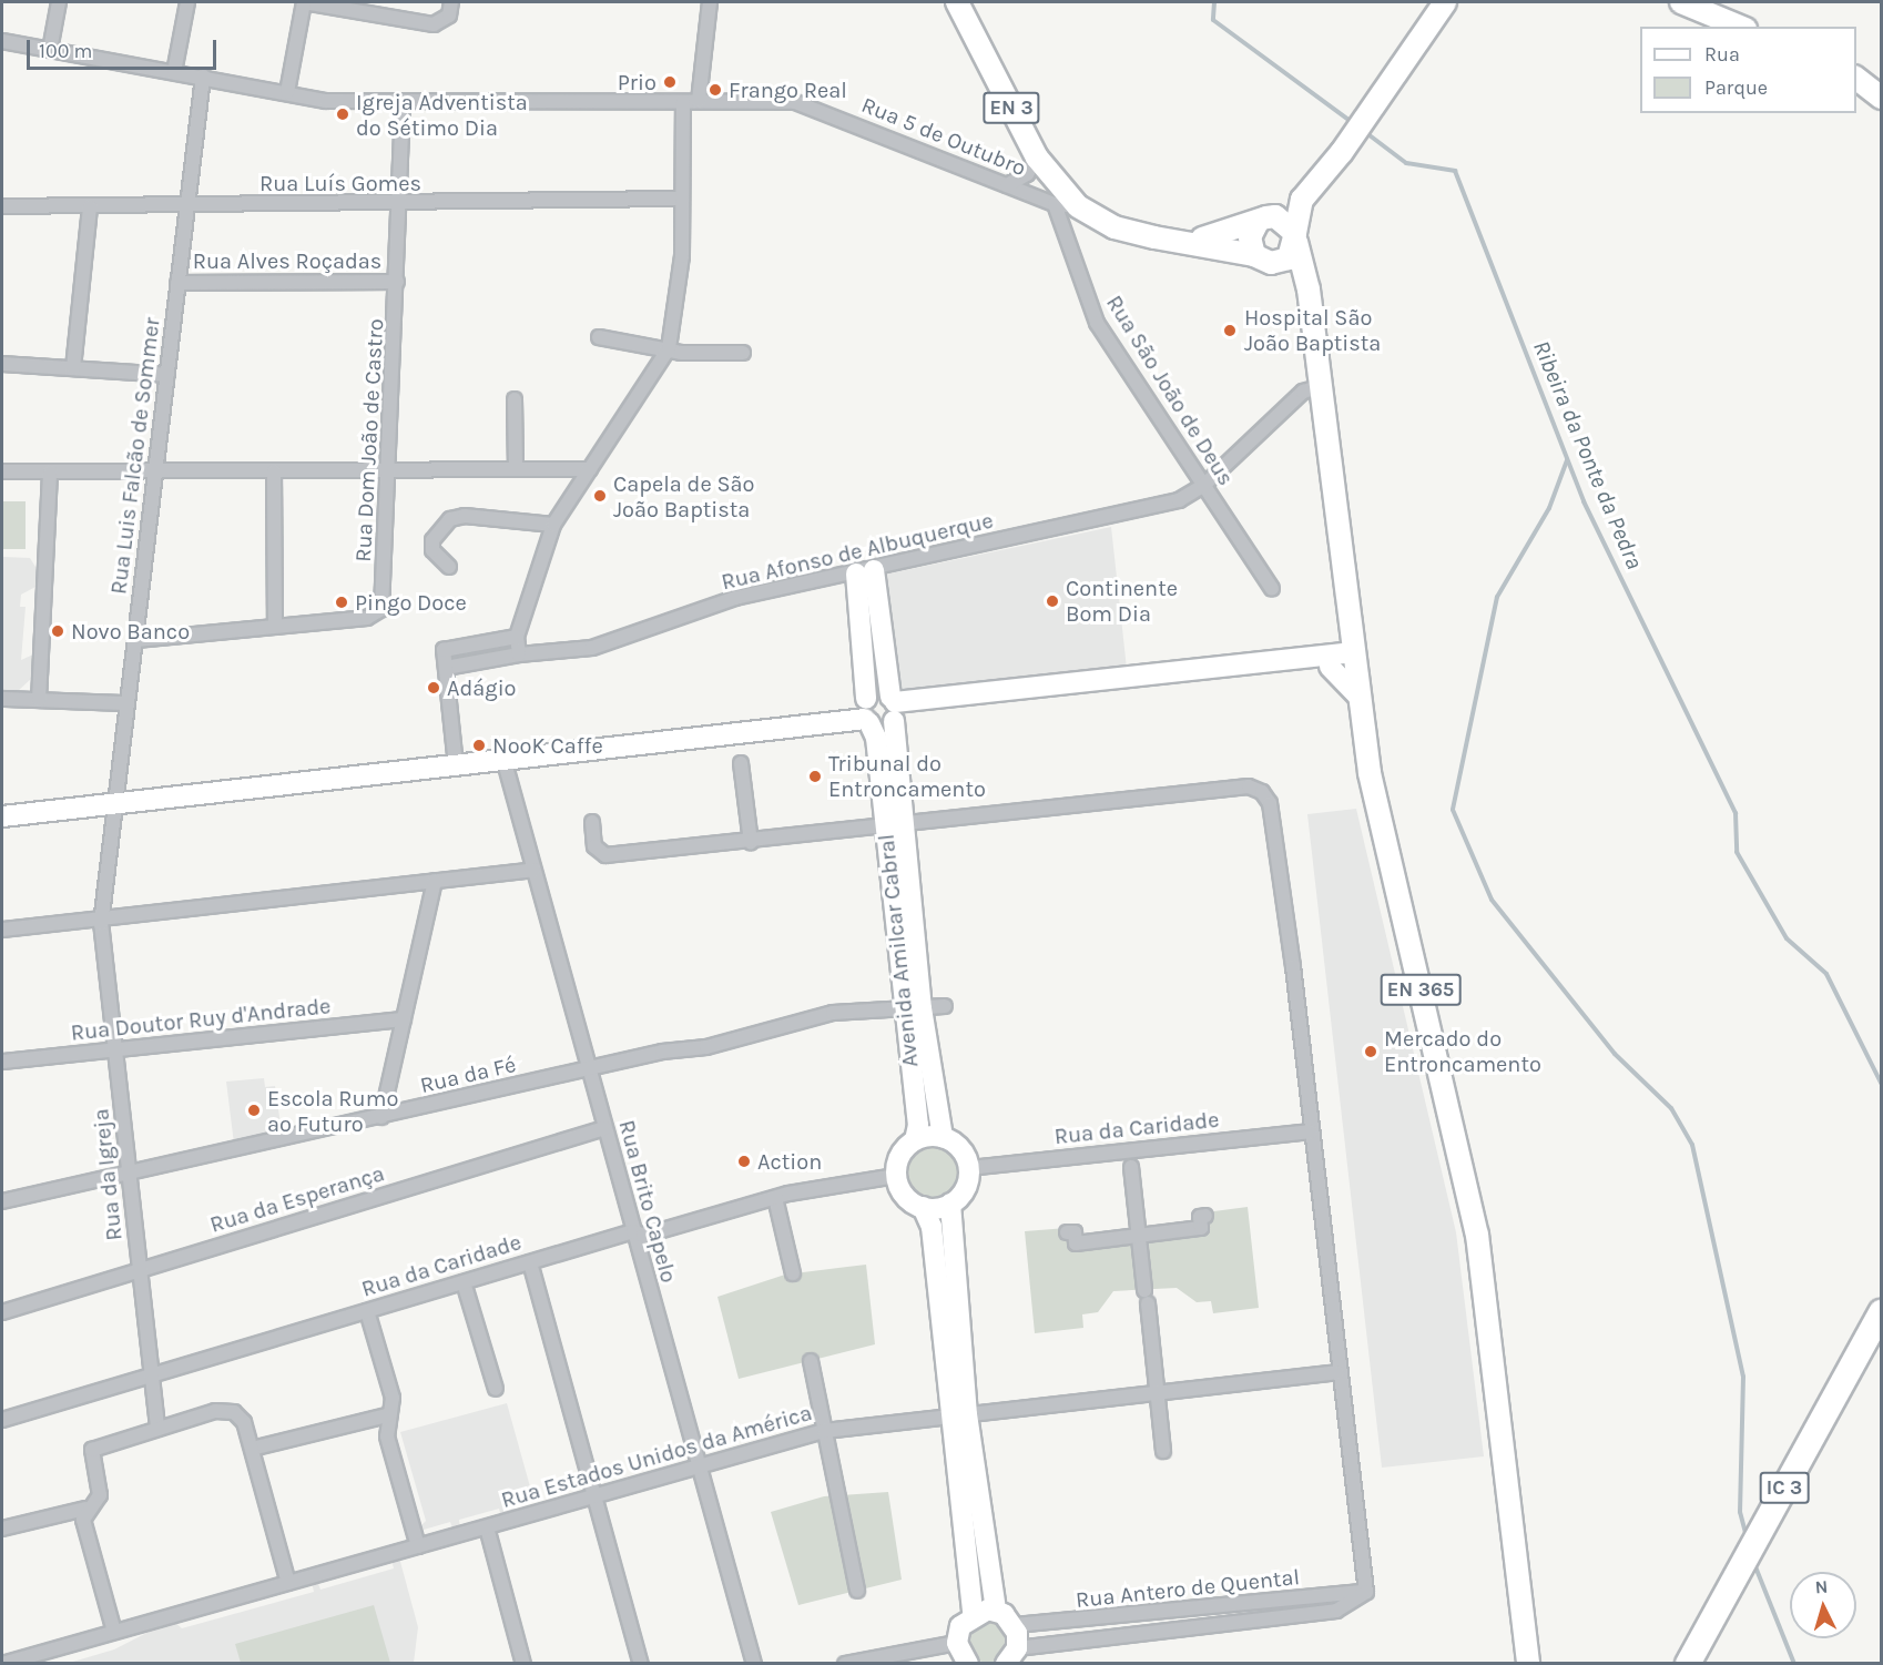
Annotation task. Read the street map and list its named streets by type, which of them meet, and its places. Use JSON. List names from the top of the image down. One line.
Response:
{"streets":{"highway":["IC 3"],"main road":["EN 3","EN 365"],"street":["Rua 5 de Outubro","Rua Luís Gomes","Rua Alves Roçadas","Rua São João de Deus","Rua Dom João de Castro","Rua Luis Falcão de Sommer","Rua Afonso de Albuquerque","Avenida Amilcar Cabral","Rua Doutor Ruy d'Andrade","Rua da Fé","Rua da Caridade","Rua da Igreja","Rua da Esperança","Rua Brito Capelo","Rua Estados Unidos da América","Rua Antero de Quental"]},"crossings":[["EN 3","Rua 5 de Outubro"],["EN 3","EN 365"],["Rua 5 de Outubro","Rua São João de Deus"],["Rua 5 de Outubro","Rua Dom João de Castro"],["Rua 5 de Outubro","Rua Luis Falcão de Sommer"],["Rua Luís Gomes","Rua Dom João de Castro"],["Rua Luís Gomes","Rua Luis Falcão de Sommer"],["Rua Alves Roçadas","Rua Dom João de Castro"],["Rua Alves Roçadas","Rua Luis Falcão de Sommer"],["Rua São João de Deus","Rua Afonso de Albuquerque"],["Rua Dom João de Castro","Rua Luis Falcão de Sommer"],["Rua Luis Falcão de Sommer","Rua da Igreja"],["Rua Afonso de Albuquerque","Avenida Amilcar Cabral"],["Rua Afonso de Albuquerque","EN 365"],["Avenida Amilcar Cabral","Rua da Fé"],["Avenida Amilcar Cabral","Rua da Caridade"],["Rua Doutor Ruy d'Andrade","Rua da Igreja"],["Rua da Fé","Rua da Igreja"],["Rua da Fé","Rua Brito Capelo"],["Rua da Caridade","Rua da Igreja"],["Rua da Caridade","Rua Brito Capelo"],["Rua da Igreja","Rua da Esperança"],["Rua da Esperança","Rua Brito Capelo"],["Rua Brito Capelo","Rua Estados Unidos da América"]],"water":["Ribeira da Ponte da Pedra"],"places":["Prio","Frango Real","Igreja Adventista do Sétimo Dia","Hospital São João Baptista","Capela de São João Baptista","Continente Bom Dia","Pingo Doce","Novo Banco","Adágio","NooK Caffe","Tribunal do Entroncamento","Mercado do Entroncamento","Escola Rumo ao Futuro","Action"],"legend":["Rua","Parque"],"scale_bar":"100 m","north":"top"}
